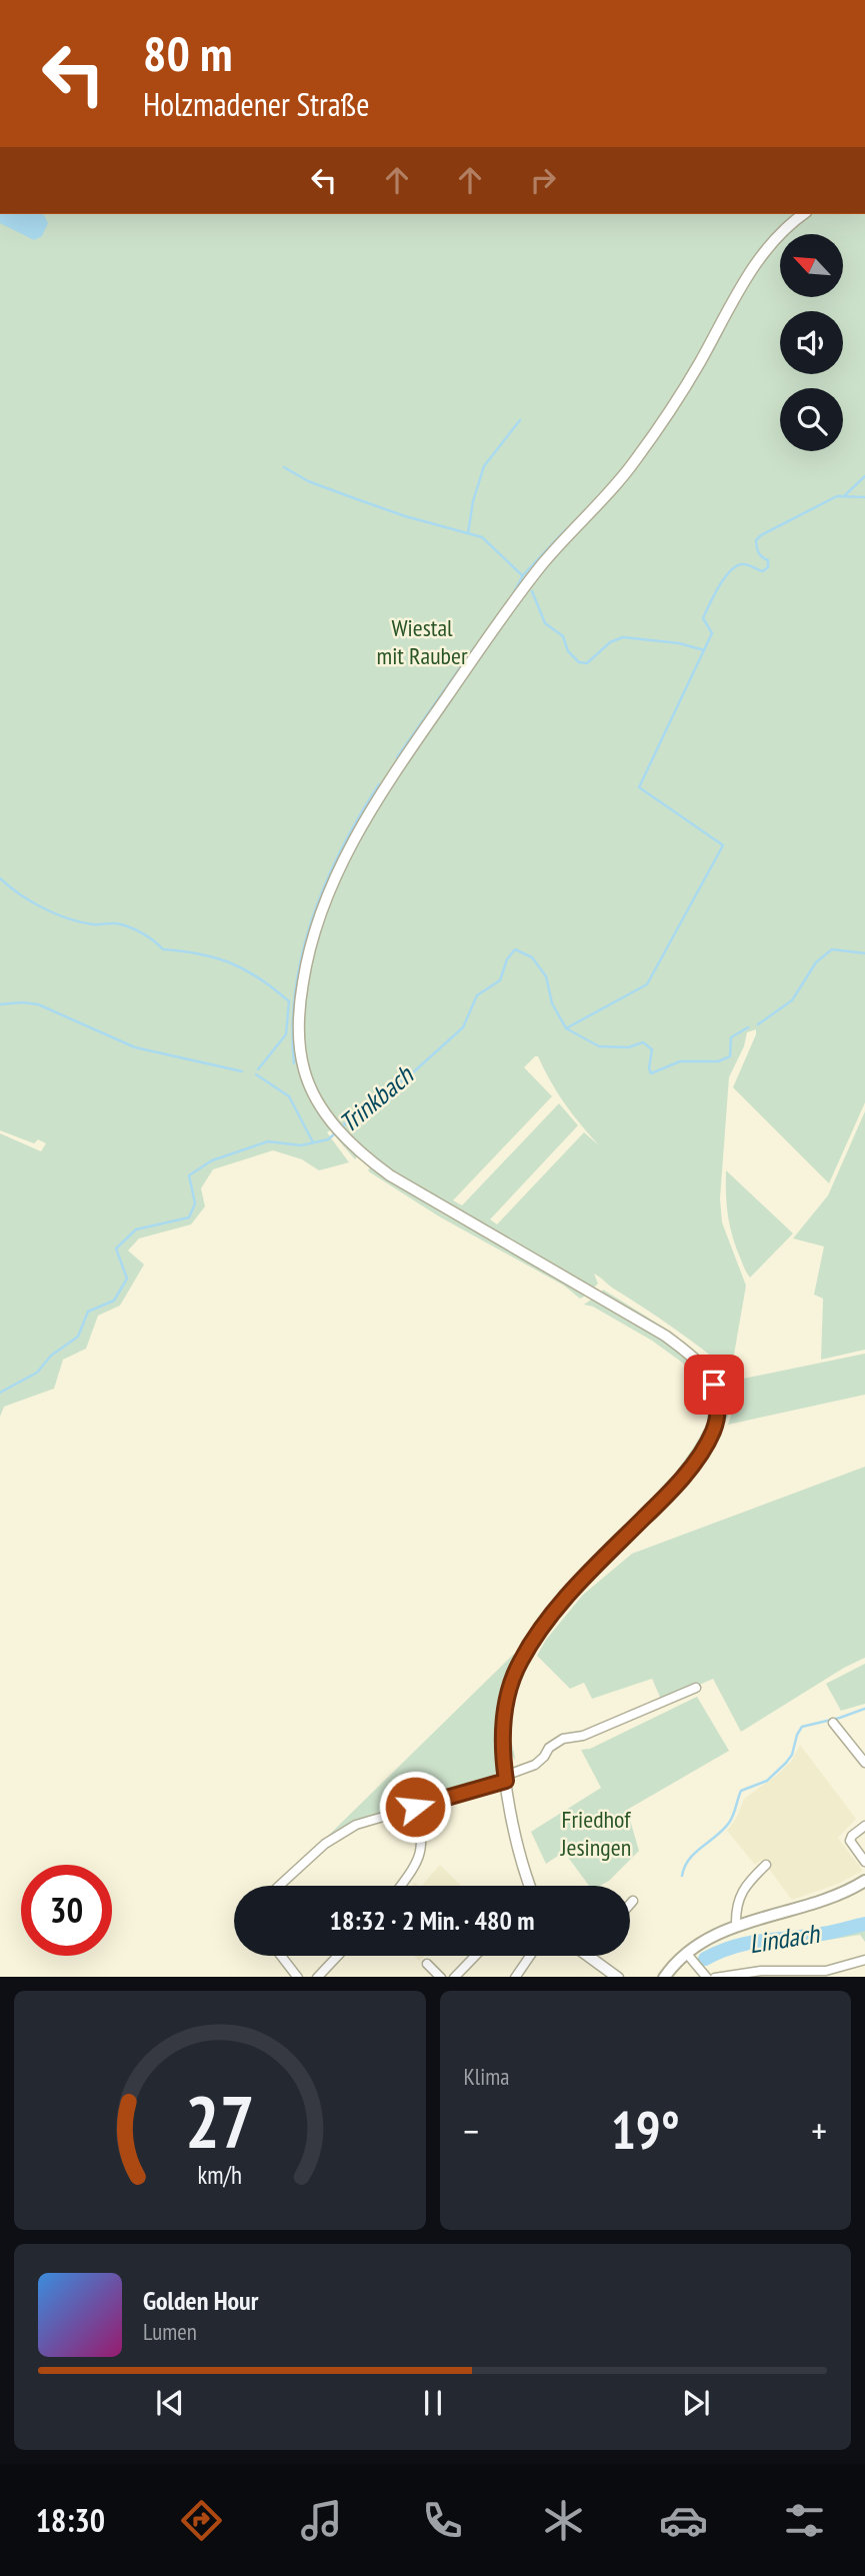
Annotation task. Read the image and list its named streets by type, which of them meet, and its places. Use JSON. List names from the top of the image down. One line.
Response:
{"water":["Trinkbach","Lindach"],"parks":["Wiestal mit Rauber","Friedhof Jesingen"],"north":"top left","page":{"turn":["80 m","Holzmadener Straße"],"limit":"30","trip":"18:32 · 2 Min. · 480 m","tile":"Klima","heat":["−","19°","+"],"song":["Golden Hour","Lumen"],"tabs":"18:30","gauge":["27","km/h"]}}
